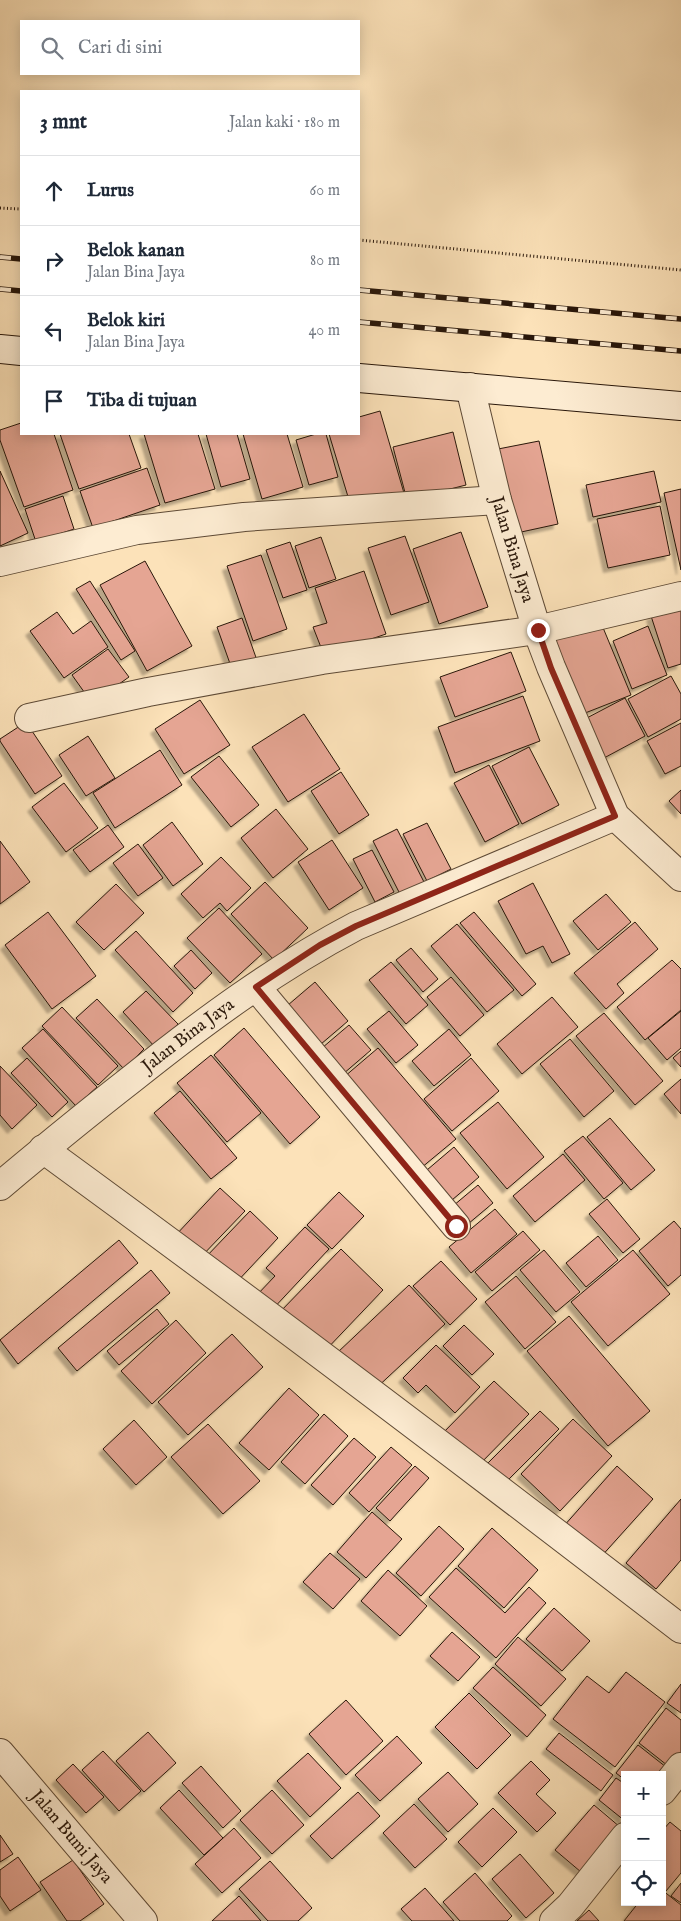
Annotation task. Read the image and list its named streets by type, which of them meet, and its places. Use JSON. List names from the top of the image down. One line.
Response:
{"streets":{"street":["Jalan Bina Jaya","Jalan Bumi Jaya"]},"page":{"search":"Cari di sini","heading":["3 mnt","Jalan kaki · 180 m"],"list":[["Lurus","60 m"],["Belok kanan","Jalan Bina Jaya","80 m"],["Belok kiri","Jalan Bina Jaya","40 m"],"Tiba di tujuan"],"map_buttons":["+","−"]}}
